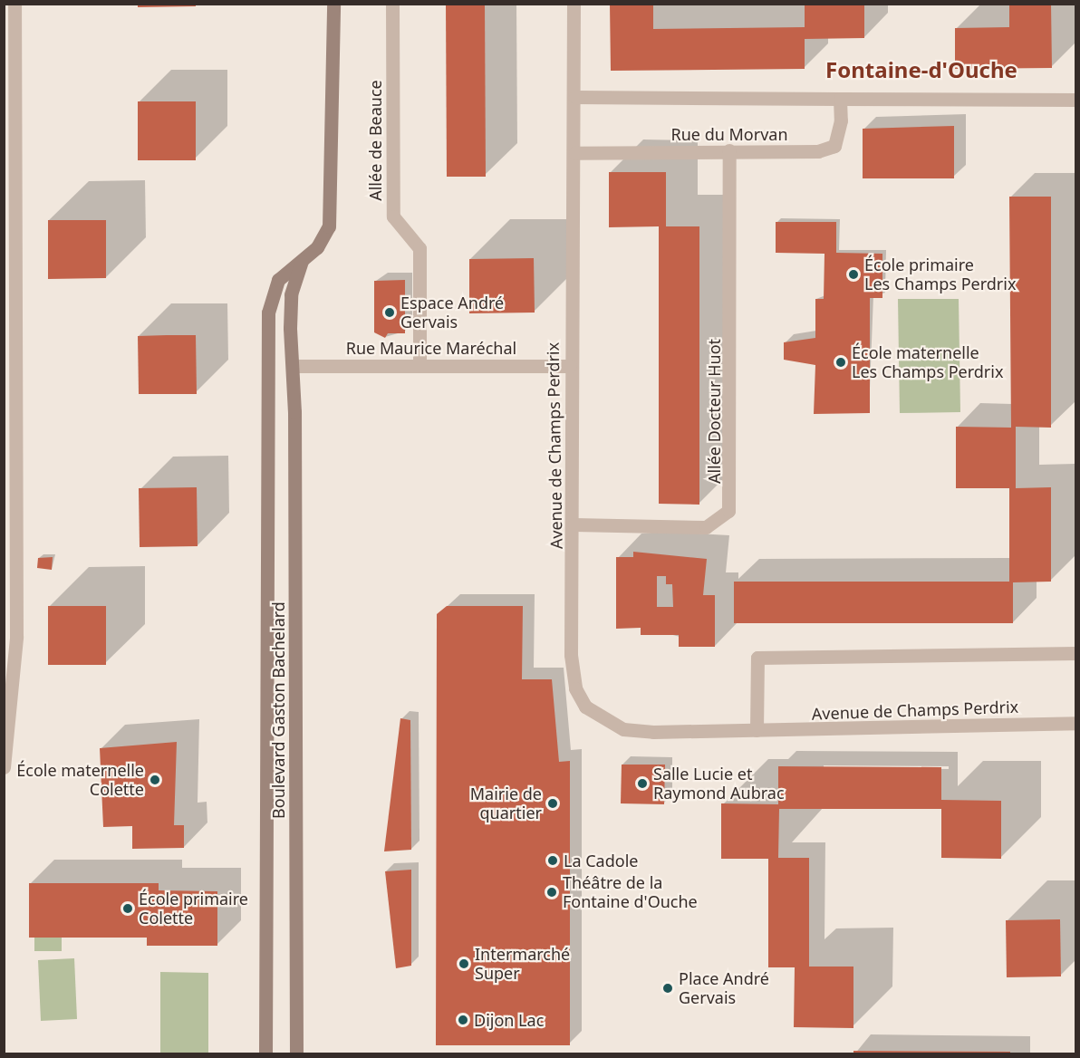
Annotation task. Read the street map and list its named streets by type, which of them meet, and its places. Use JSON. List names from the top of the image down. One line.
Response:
{"streets":{"street":["Rue du Morvan","Allée de Beauce","Rue Maurice Maréchal","Allée Docteur Huot","Avenue de Champs Perdrix","Boulevard Gaston Bachelard"]},"crossings":[["Rue du Morvan","Allée Docteur Huot"],["Rue du Morvan","Avenue de Champs Perdrix"],["Allée de Beauce","Rue Maurice Maréchal"],["Rue Maurice Maréchal","Avenue de Champs Perdrix"],["Rue Maurice Maréchal","Boulevard Gaston Bachelard"],["Allée Docteur Huot","Avenue de Champs Perdrix"]],"districts":["Fontaine-d'Ouche"],"places":["École primaire Les Champs Perdrix","Espace André Gervais","École maternelle Les Champs Perdrix","École maternelle Colette","Salle Lucie et Raymond Aubrac","Mairie de quartier","La Cadole","Théâtre de la Fontaine d'Ouche","École primaire Colette","Intermarché Super","Place André Gervais","Dijon Lac"]}
